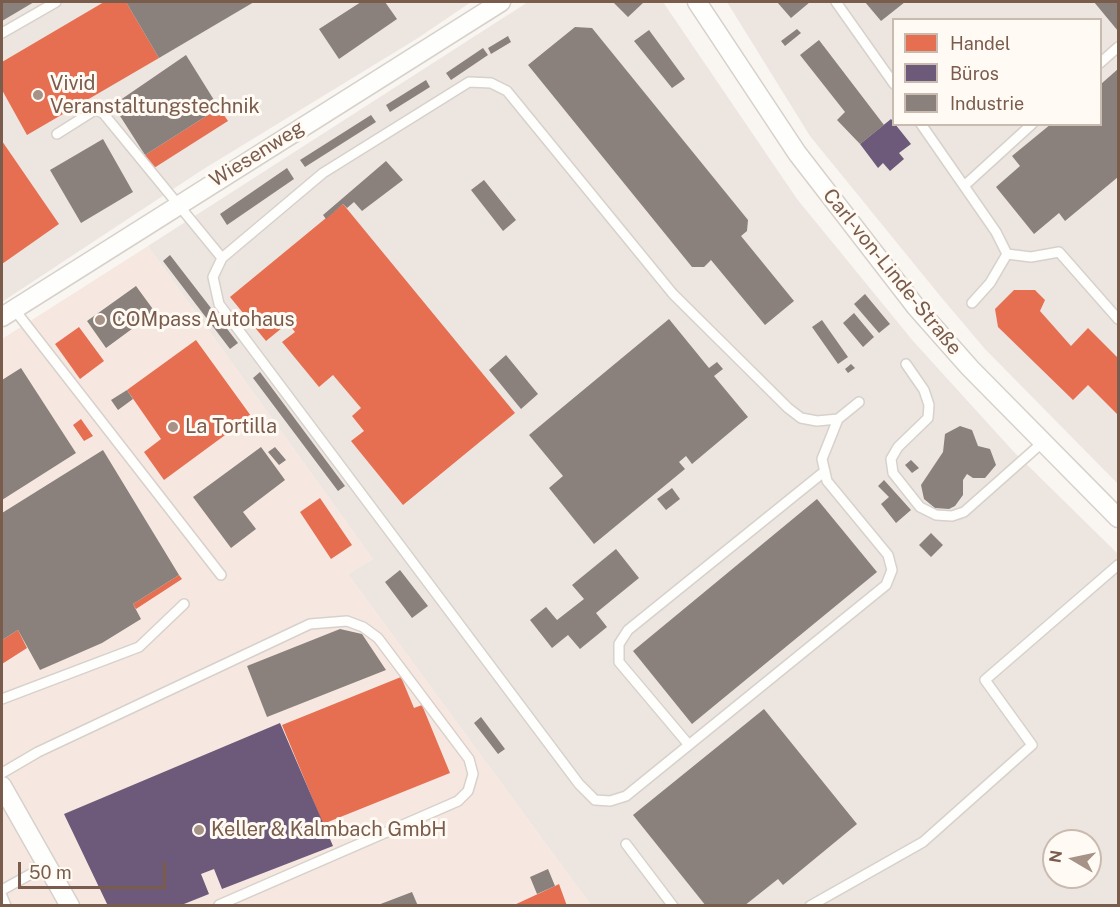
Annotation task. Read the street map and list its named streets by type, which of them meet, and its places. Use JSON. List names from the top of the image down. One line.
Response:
{"streets":{"street":["Wiesenweg","Carl-von-Linde-Straße"]},"places":["Vivid Veranstaltungstechnik","COMpass Autohaus","La Tortilla","Keller & Kalmbach GmbH"],"legend":["Handel","Büros","Industrie"],"scale_bar":"50 m","north":"left"}
